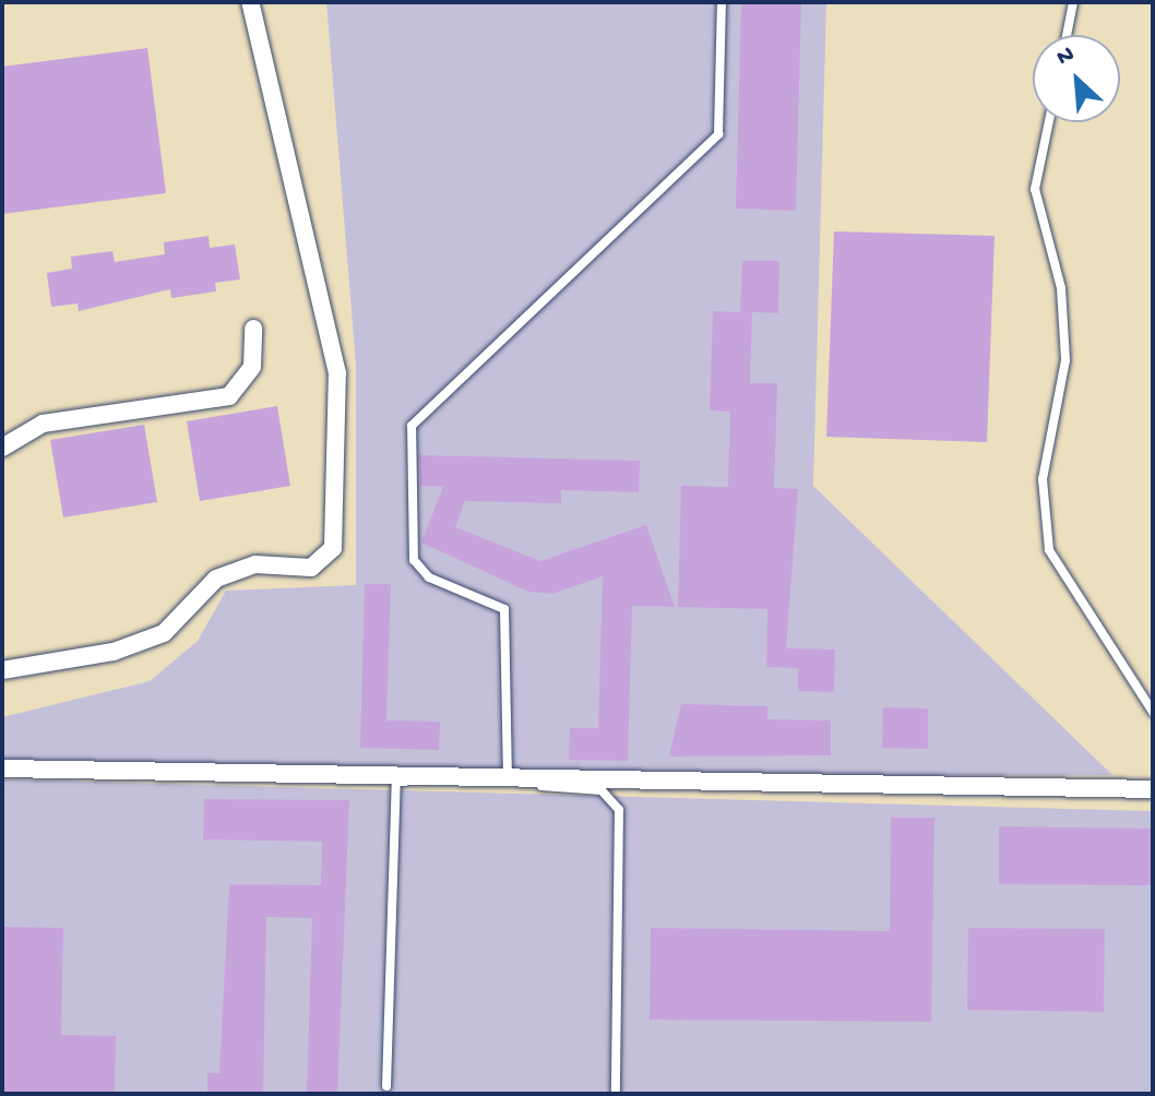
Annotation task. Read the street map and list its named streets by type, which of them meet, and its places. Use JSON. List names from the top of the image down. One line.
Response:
{"north":"top left"}
